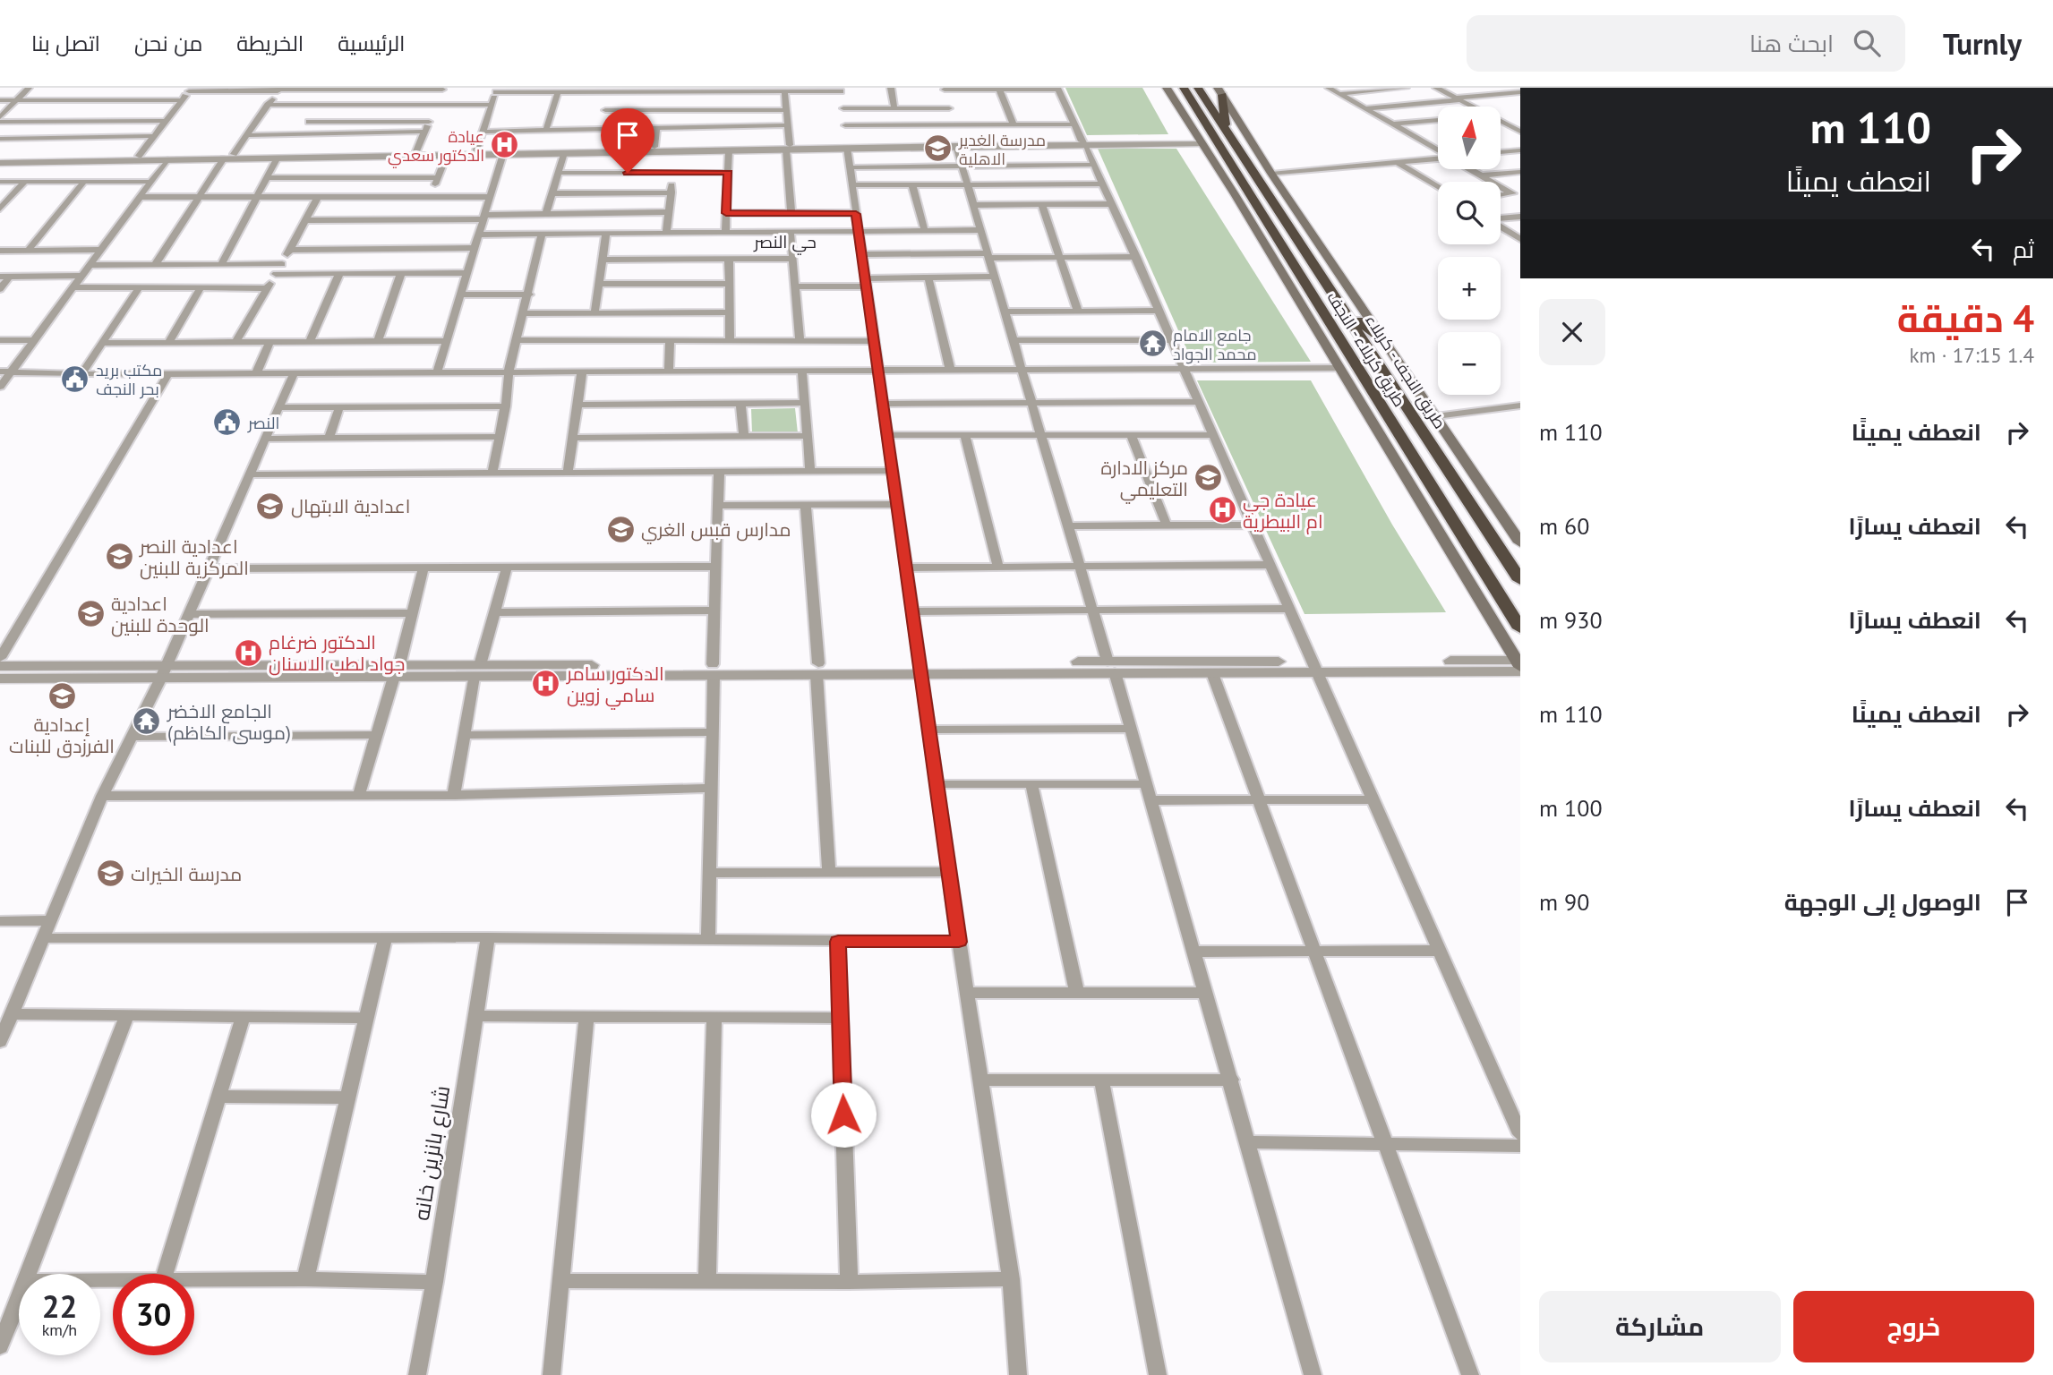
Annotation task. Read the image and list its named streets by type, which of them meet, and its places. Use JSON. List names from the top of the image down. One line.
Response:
{"streets":{"highway":["طريق کربلاء - النجف","طريق النجف - کربلاء"],"street":["شارع بانزين خانه"]},"districts":["حي النصر"],"places":{"hospital":["عيادة الدكتور سعدي","عيادة جي ام البيطرية","الدكتور ضرغام جواد لطب الاسنان","الدكتور سامر سامي زوين"],"school or university":["مدرسة الغدير الاهلية","مركز الادارة التعليمي","اعدادية الابتهال","مدارس قبس الغري","اعدادية النصر المركزية للبنين","اعدادية الوحدة للبنين","إعدادية الفرزدق للبنات","مدرسة الخيرات"],"temple":["جامع الامام محمد الجواد","الجامع الاخضر (موسى الكاظم)"],"public building":["مكتب بريد بحر النجف","النصر"]},"north":"top","page":{"header":"Turnly","search":"ابحث هنا","nav":["الرئيسية","الخريطة","من نحن","اتصل بنا"],"turn":["110 m","انعطف يمينًا"],"map_buttons":["+","−"],"then":"ثم","heading":["4 دقيقة","1.4 km · 17:15"],"list":[{"name":"انعطف يمينًا","value":"110 m"},{"name":"انعطف يسارًا","value":"60 m"},{"name":"انعطف يسارًا","value":"930 m"},{"name":"انعطف يمينًا","value":"110 m"},{"name":"انعطف يسارًا","value":"100 m"},{"name":"الوصول إلى الوجهة","value":"90 m"}],"speed":"22 km/h","limit":"30","buttons":["خروج","مشاركة"]}}
